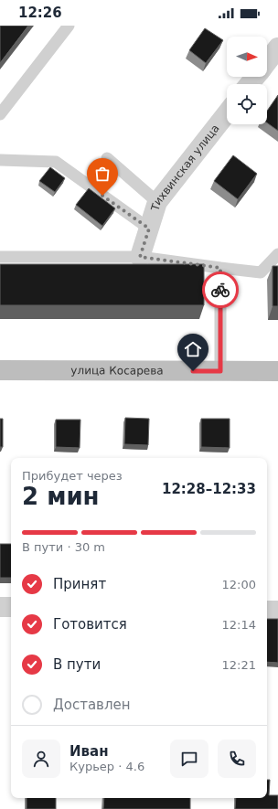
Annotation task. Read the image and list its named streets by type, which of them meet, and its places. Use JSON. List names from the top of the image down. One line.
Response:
{"streets":{"street":["Тихвинская улица","улица Косарева"]},"north":"right","page":{"status":"12:26","heading":["2 мин","Прибудет через","12:28–12:33"],"panel":["Иван","Курьер · 4.6"],"bar":"В пути · 30 m","list":[["Принят","12:00"],["Готовится","12:14"],["В пути","12:21"],"Доставлен"]}}
